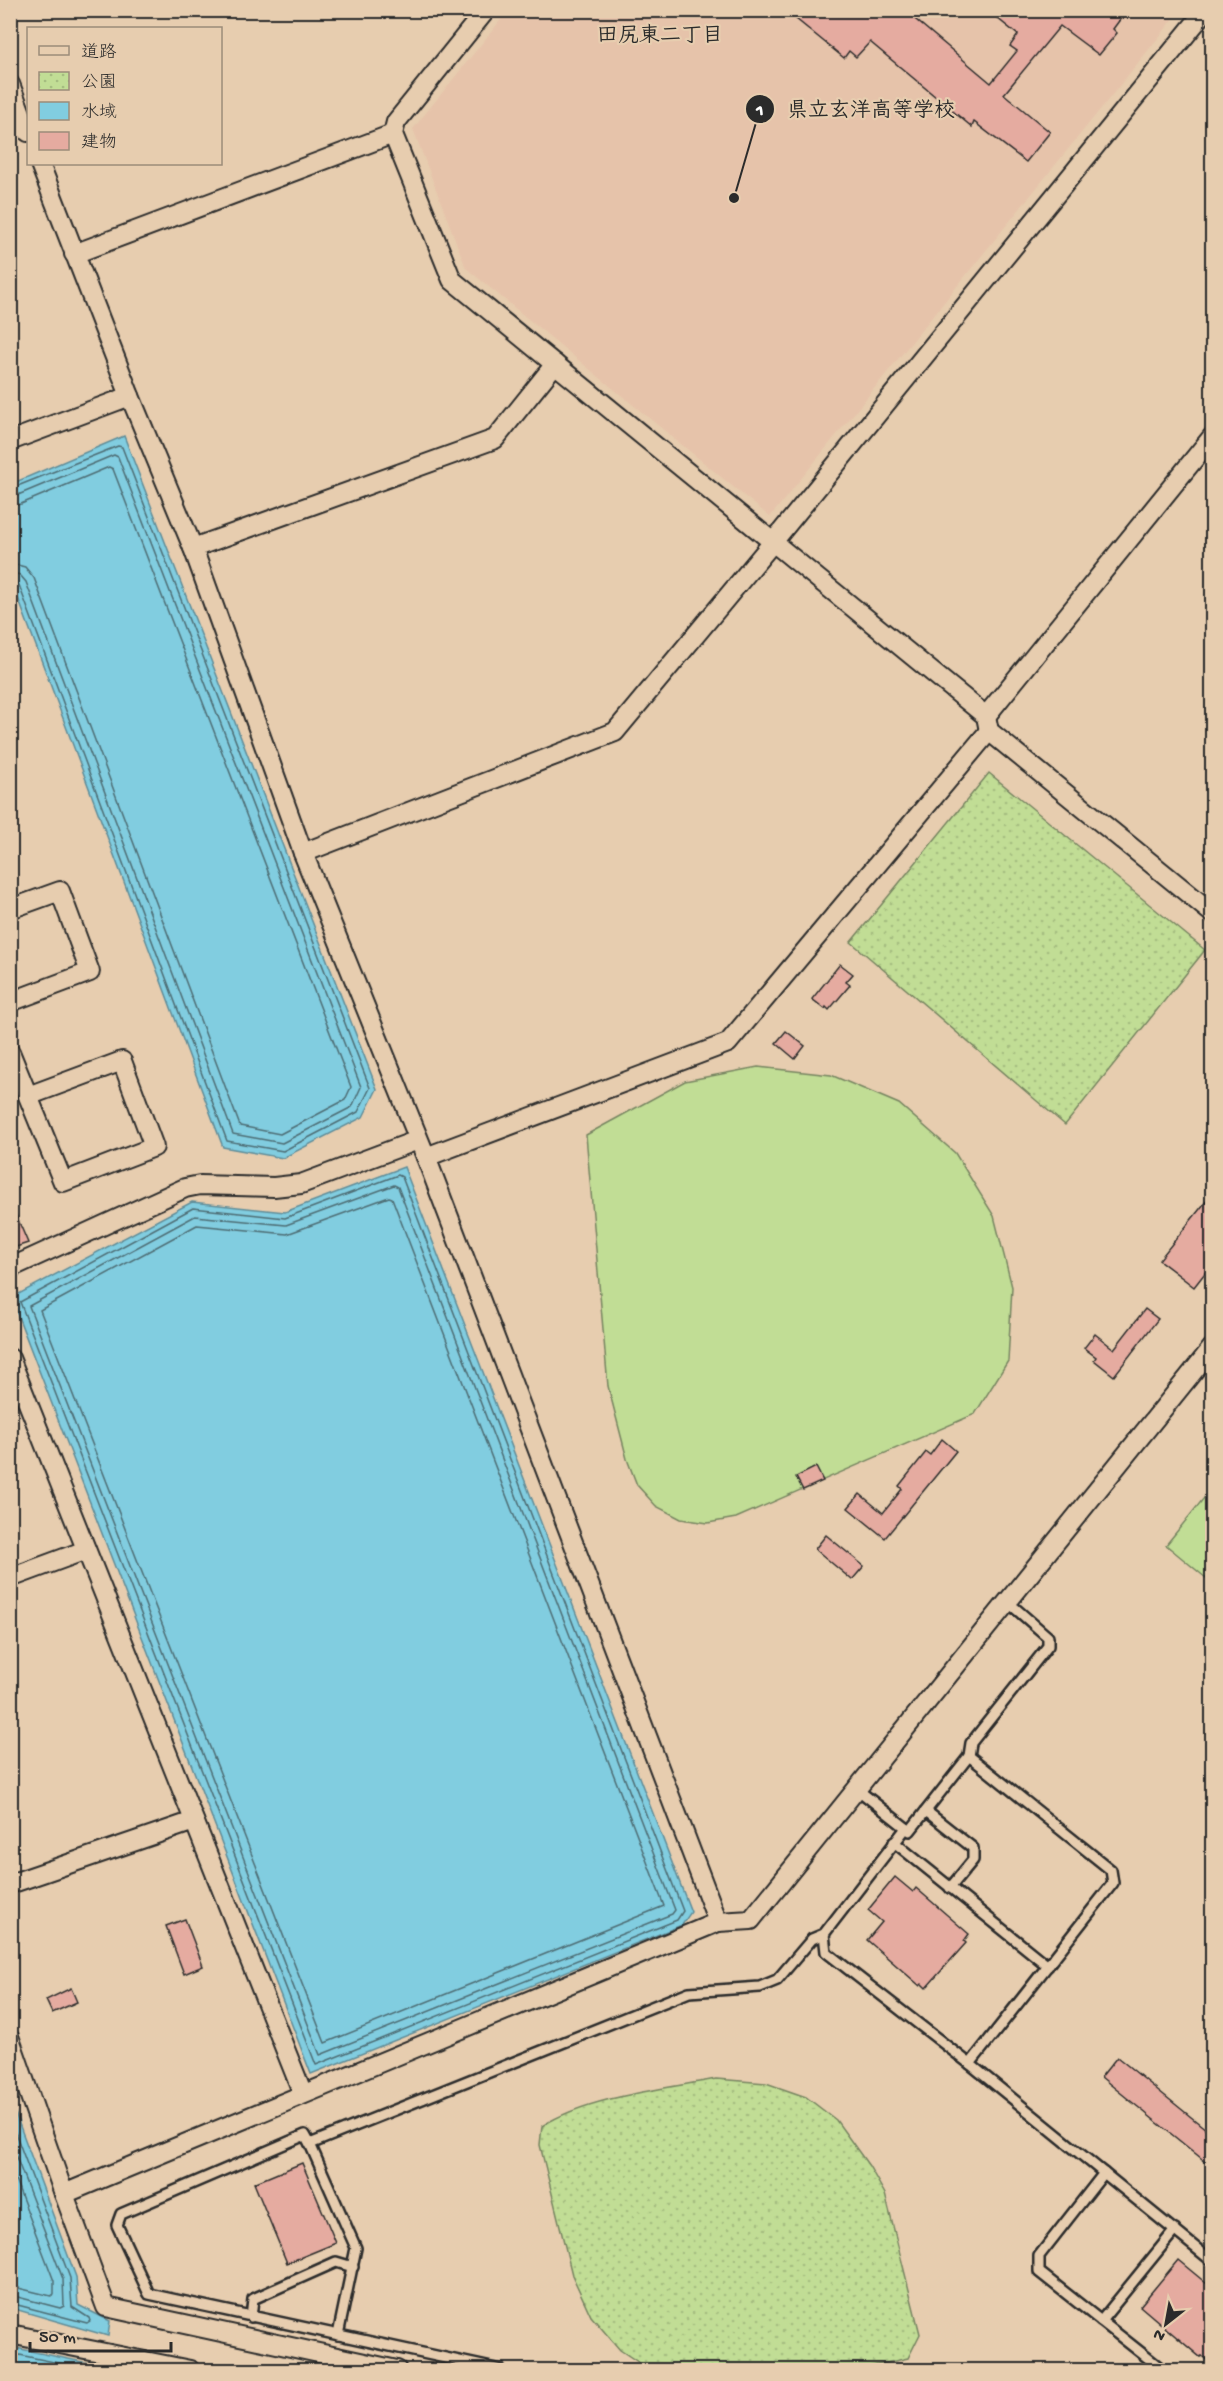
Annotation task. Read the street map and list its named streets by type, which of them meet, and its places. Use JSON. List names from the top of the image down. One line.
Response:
{"districts":["田尻東二丁目"],"places":["県立玄洋高等学校"],"legend":["道路","公園","水域","建物"],"scale_bar":"50 m","north":"bottom left"}
